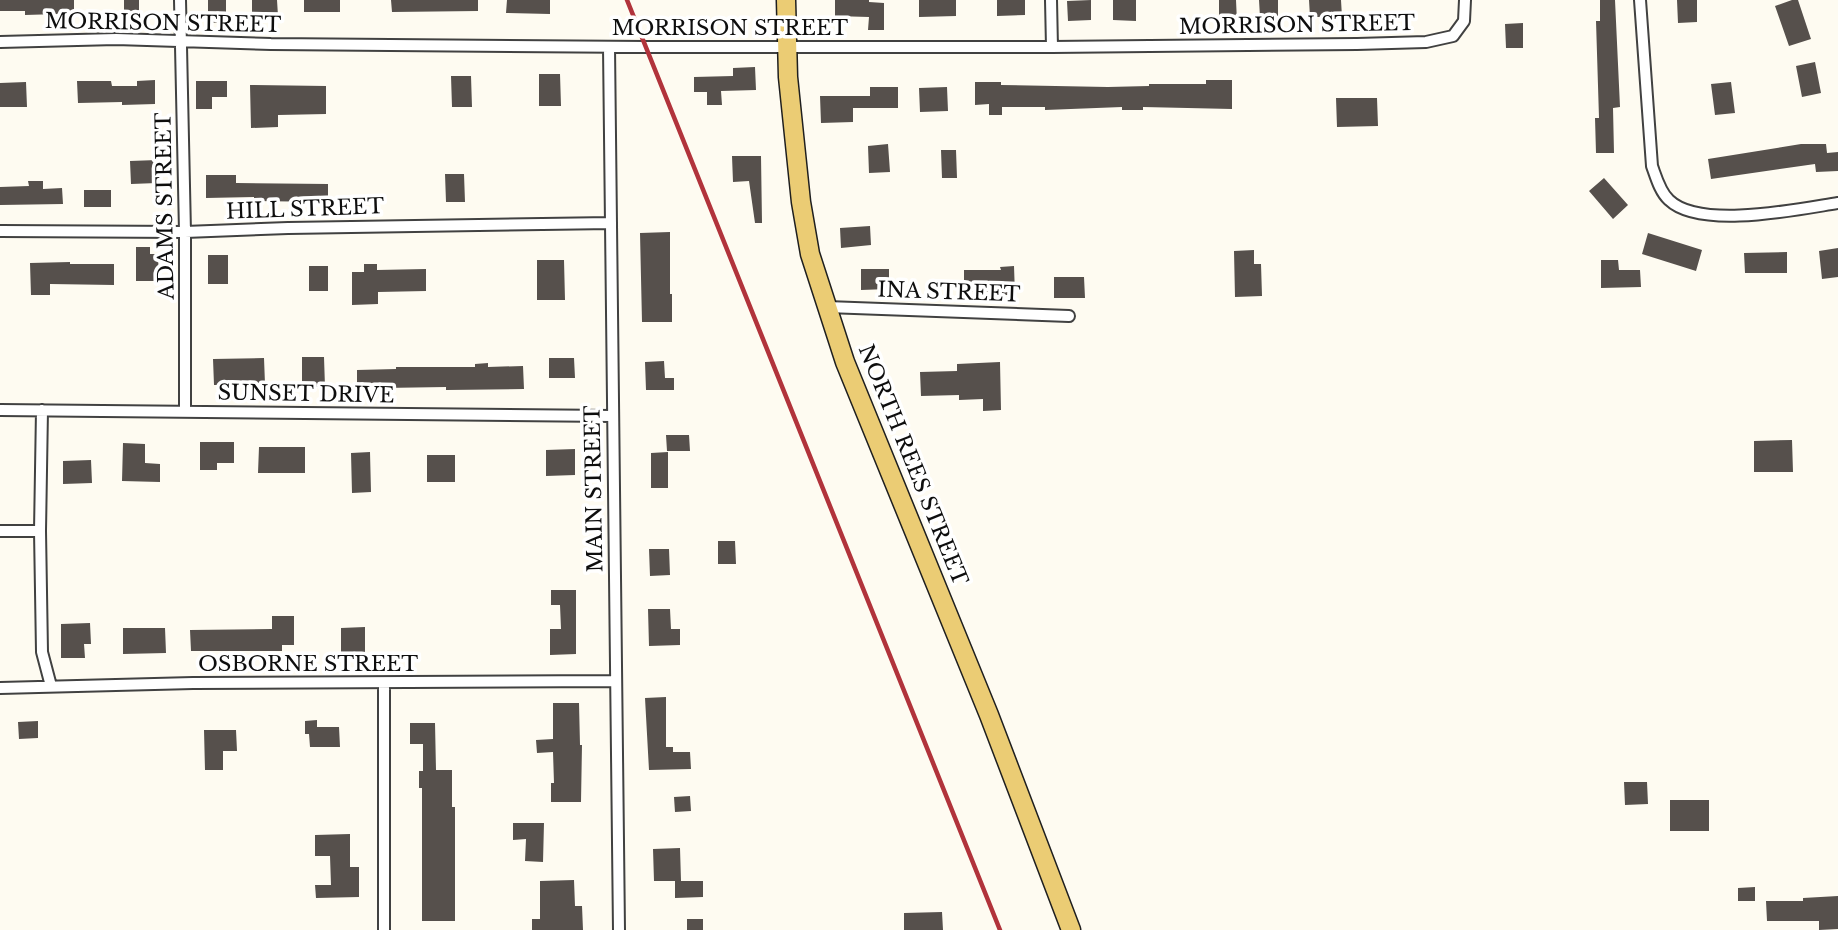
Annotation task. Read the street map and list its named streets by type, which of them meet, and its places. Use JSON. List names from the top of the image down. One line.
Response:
{"streets":{"main road":["NORTH REES STREET"],"street":["MORRISON STREET","ADAMS STREET","HILL STREET","INA STREET","SUNSET DRIVE","MAIN STREET","OSBORNE STREET"]},"crossings":[["MORRISON STREET","ADAMS STREET"],["MORRISON STREET","NORTH REES STREET"],["MORRISON STREET","MAIN STREET"],["ADAMS STREET","HILL STREET"],["ADAMS STREET","SUNSET DRIVE"],["HILL STREET","MAIN STREET"],["INA STREET","NORTH REES STREET"],["SUNSET DRIVE","MAIN STREET"],["MAIN STREET","OSBORNE STREET"]]}
